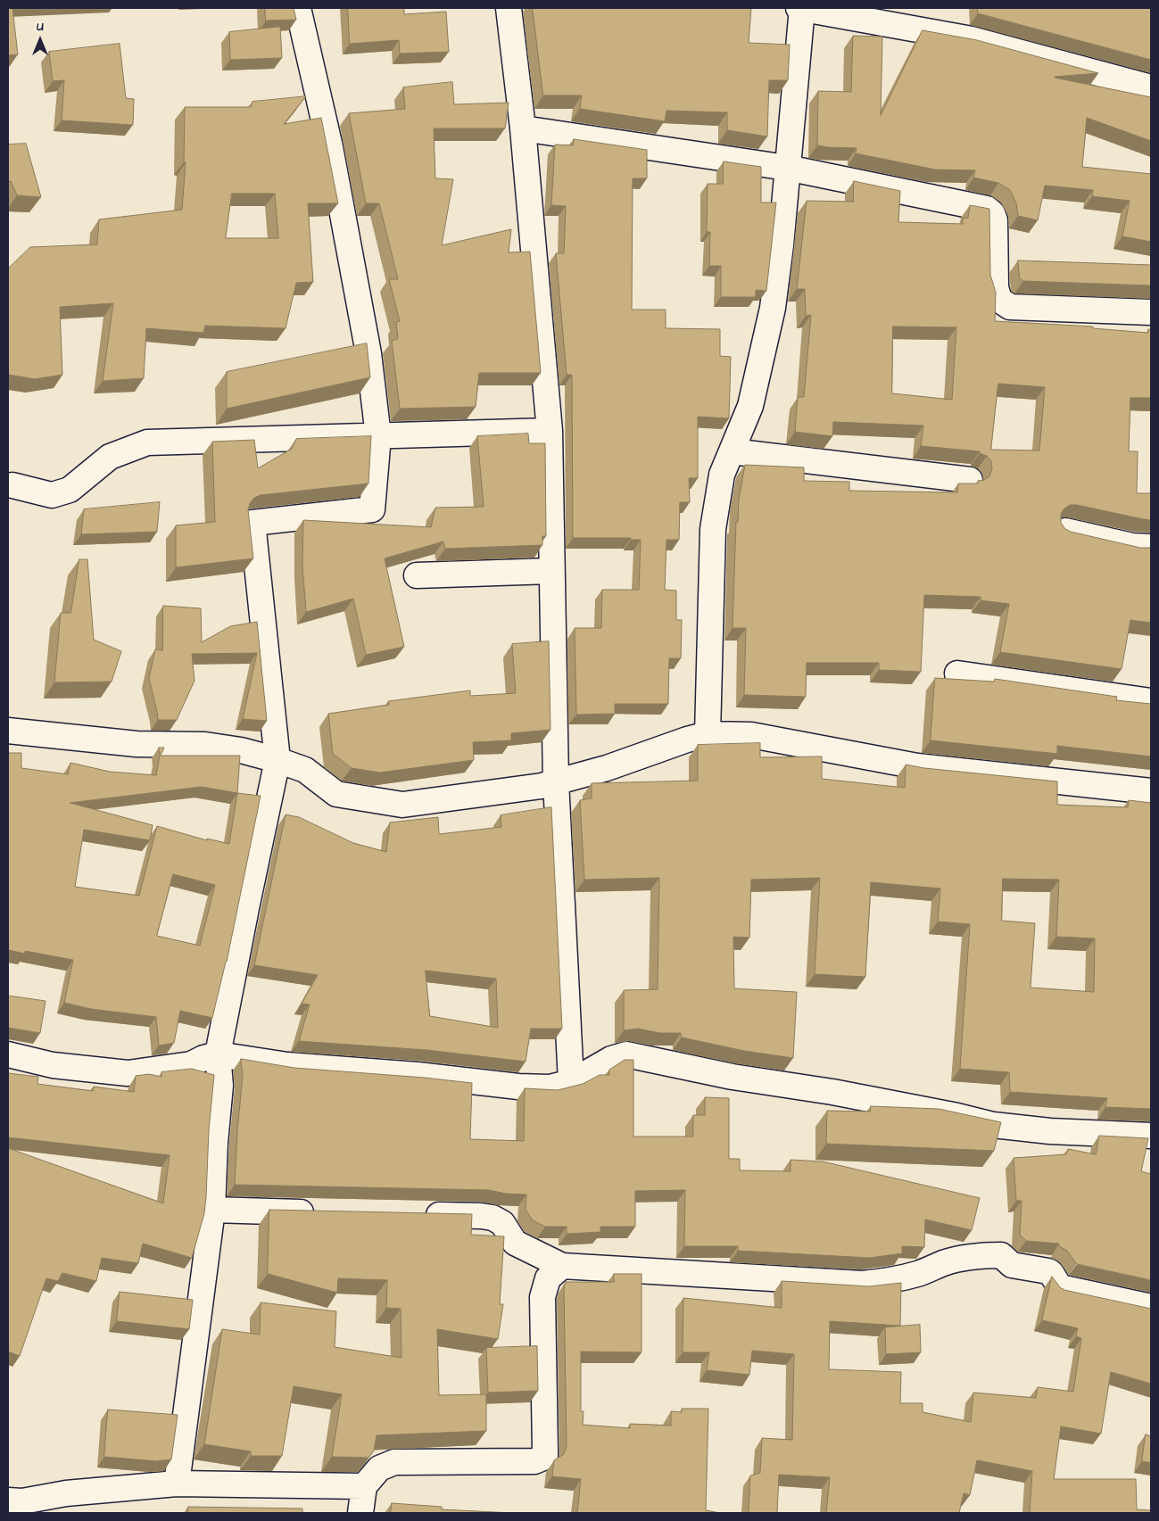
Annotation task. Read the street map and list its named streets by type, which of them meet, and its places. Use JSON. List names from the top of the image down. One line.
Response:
{"north":"top"}
